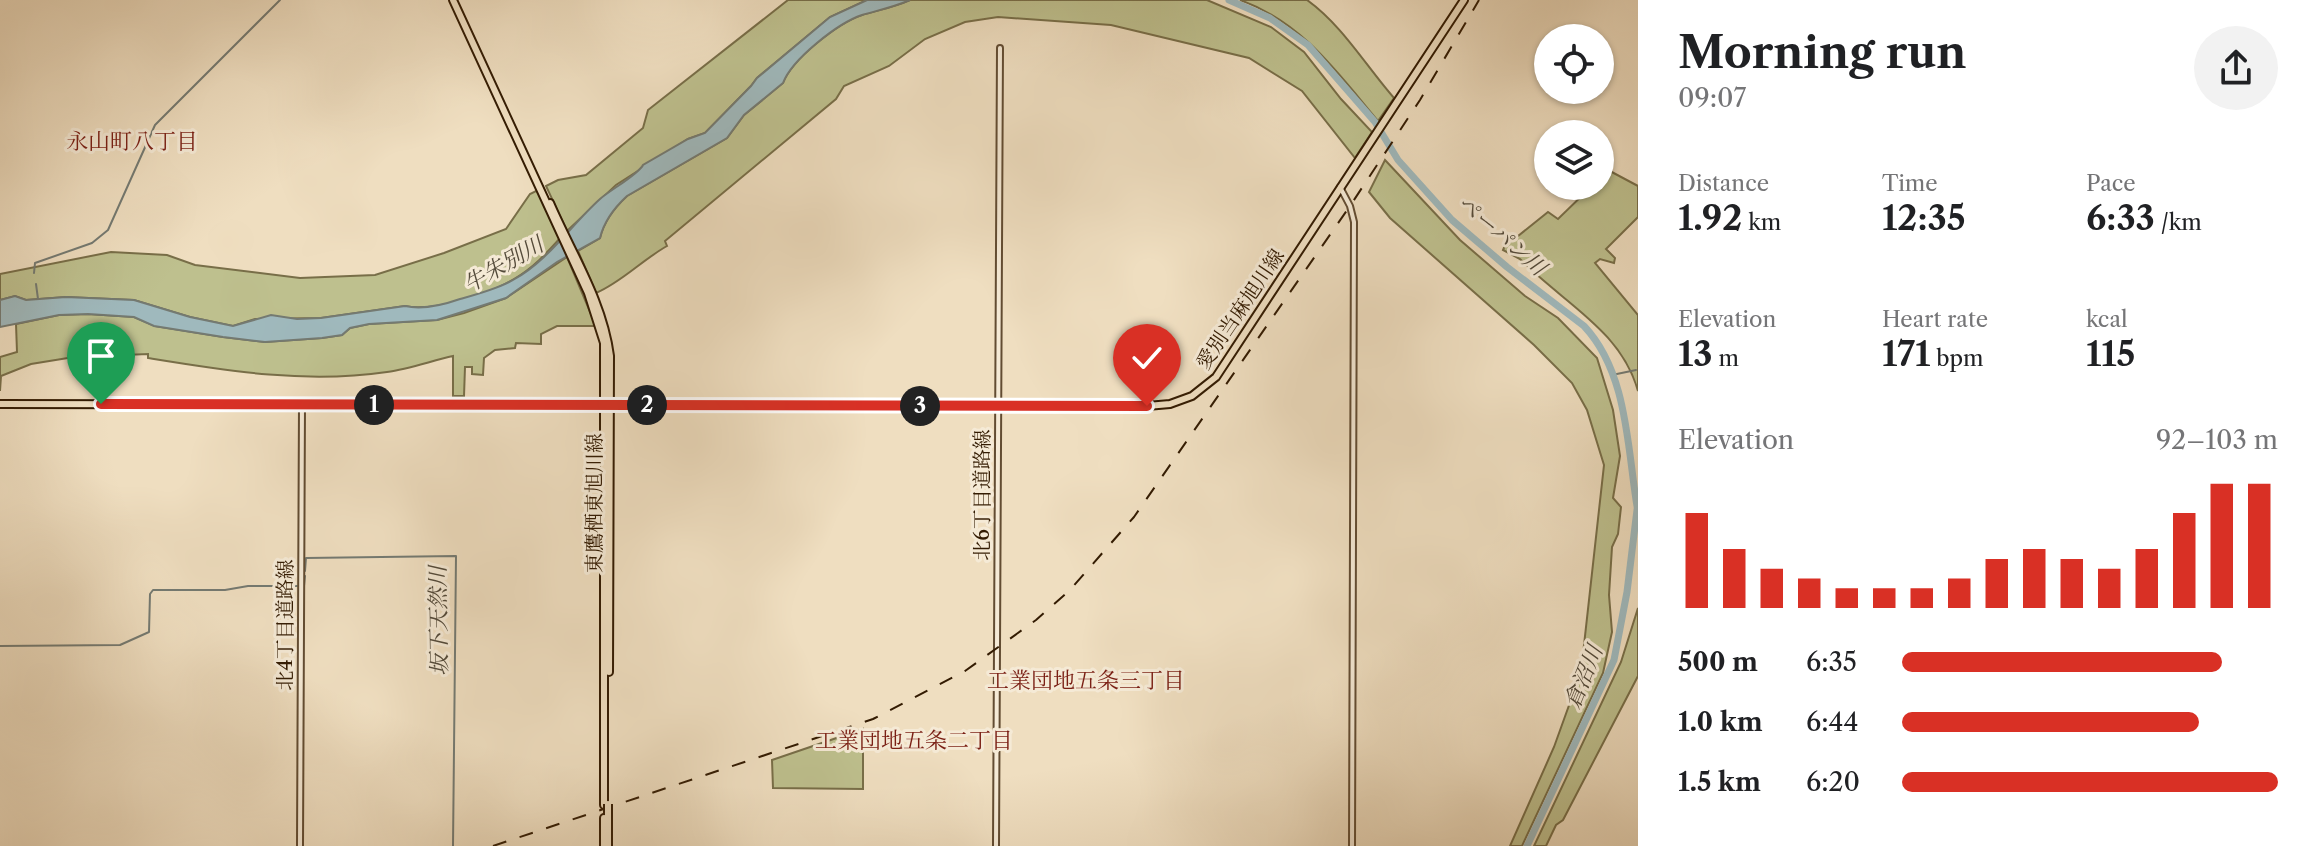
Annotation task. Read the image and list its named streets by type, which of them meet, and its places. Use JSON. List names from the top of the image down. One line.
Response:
{"streets":{"main road":["愛別当麻旭川線","東鷹栖東旭川線"],"street":["北6丁目道路線","北4丁目道路線"]},"crossings":[["愛別当麻旭川線","北6丁目道路線"],["愛別当麻旭川線","東鷹栖東旭川線"],["愛別当麻旭川線","北4丁目道路線"]],"districts":["永山町八丁目","工業団地五条三丁目","工業団地五条二丁目"],"water":["ペーパン川","牛朱別川","坂下天然川","倉沼川"],"page":{"heading":["Morning run","09:07"],"stats":[["Distance","1.92 km"],["Time","12:35"],["Pace","6:33 /km"],["Elevation","13 m"],["Heart rate","171 bpm"],["kcal","115"]],"pins":["1","2","3"],"chart":["Elevation","92–103 m"],"list":[{"name":"500 m","note":"6:35"},{"name":"1.0 km","note":"6:44"},{"name":"1.5 km","note":"6:20"}]}}
